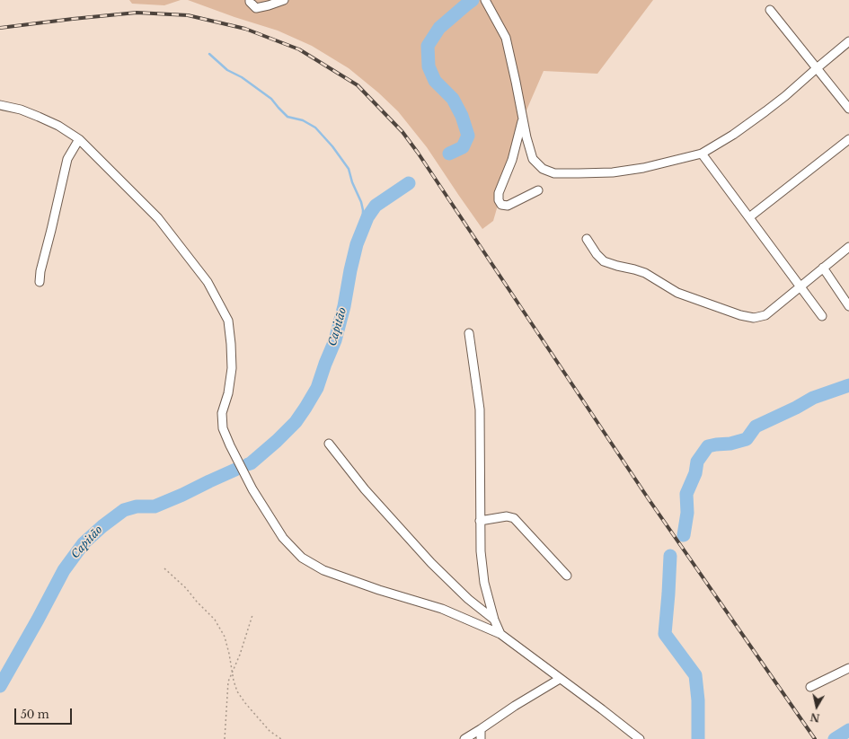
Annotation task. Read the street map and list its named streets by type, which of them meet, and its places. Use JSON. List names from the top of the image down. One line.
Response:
{"water":["Capitão"],"scale_bar":"50 m","north":"bottom"}
